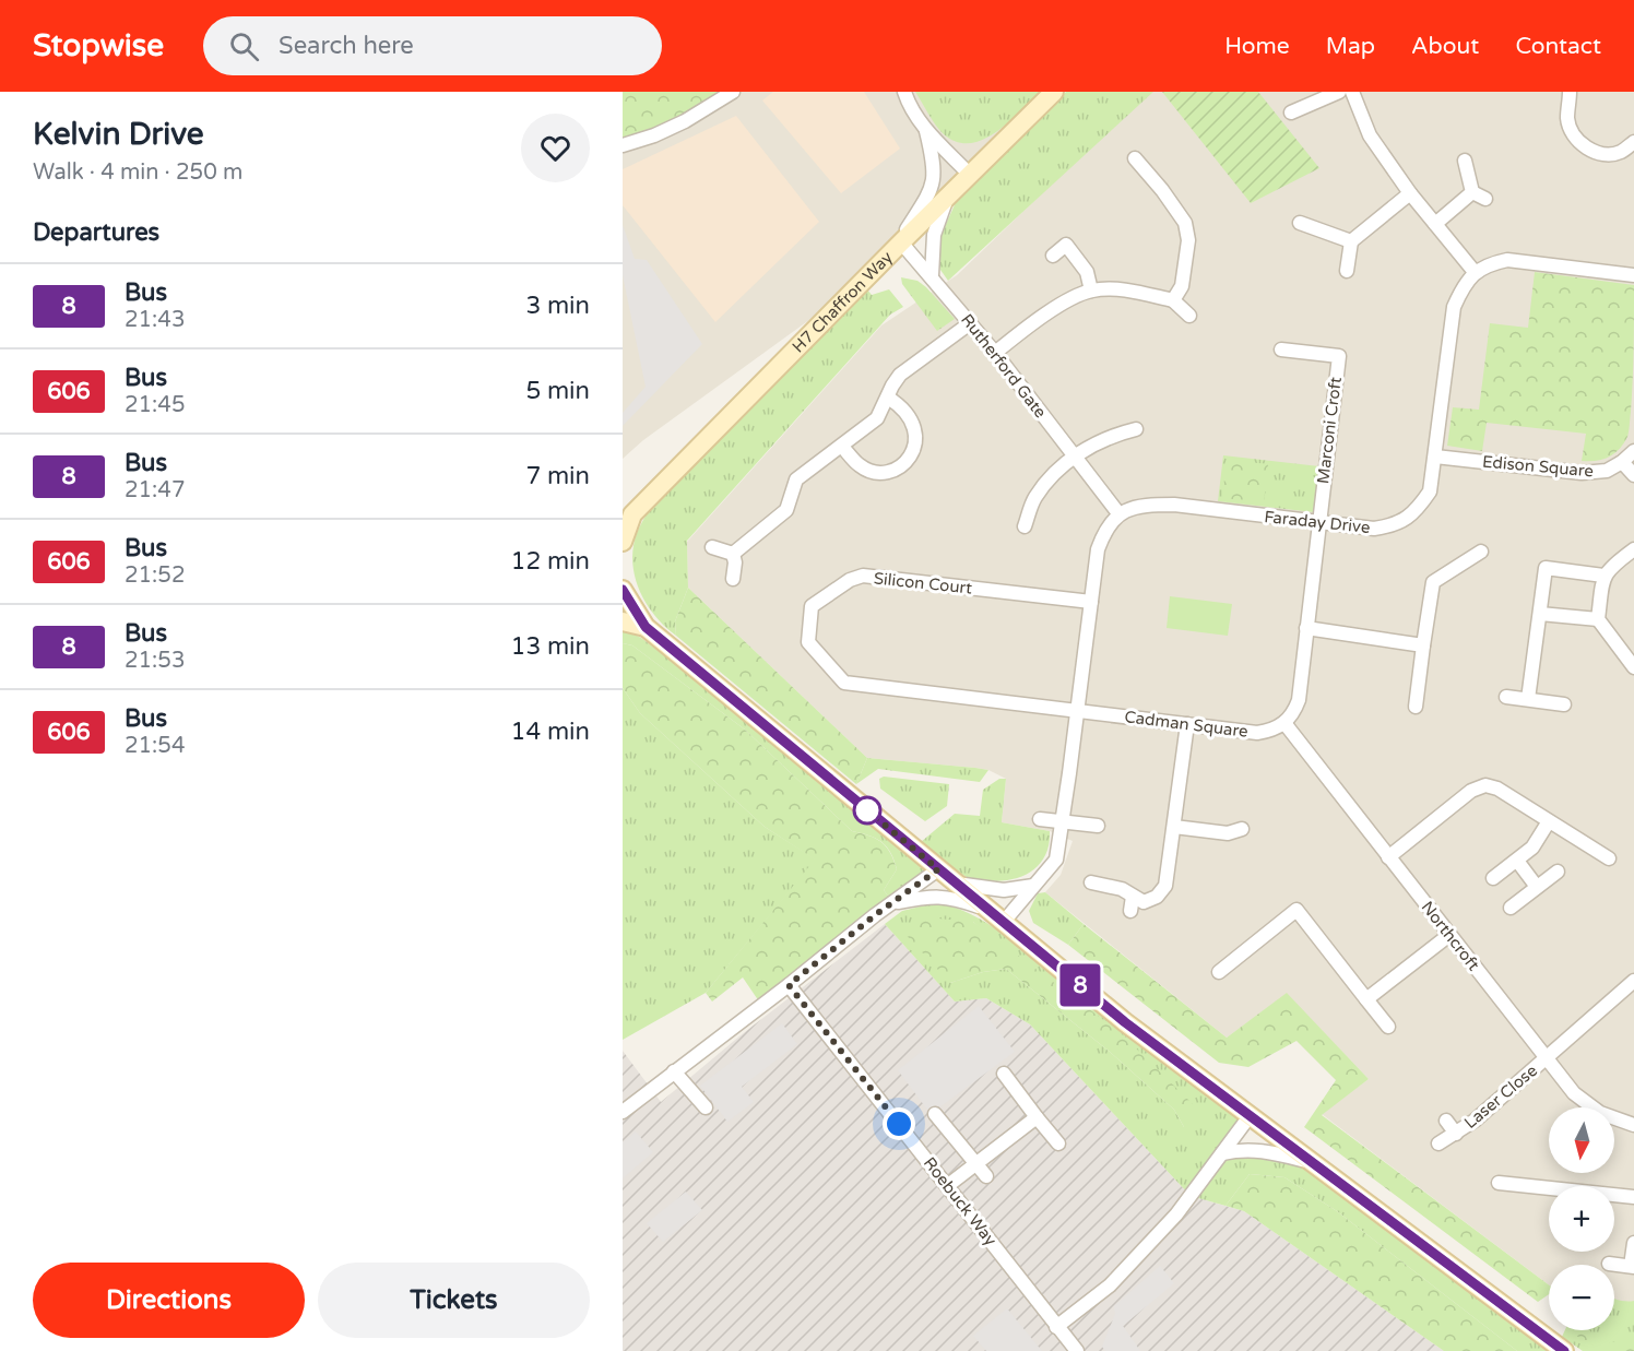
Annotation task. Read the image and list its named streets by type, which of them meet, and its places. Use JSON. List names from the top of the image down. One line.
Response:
{"streets":{"street":["H7 Chaffron Way","Rutherford Gate","Marconi Croft","Edison Square","Faraday Drive","Silicon Court","Cadman Square","Northcroft","Laser Close","Roebuck Way"]},"crossings":[["H7 Chaffron Way","Rutherford Gate"],["Rutherford Gate","Faraday Drive"],["Marconi Croft","Faraday Drive"],["Edison Square","Faraday Drive"],["Silicon Court","Cadman Square"],["Cadman Square","Northcroft"],["Northcroft","Laser Close"]],"lines":["bus line 8"],"north":"bottom","page":{"header":"Stopwise","search":"Search here","nav":["Home","Map","About","Contact"],"heading":[["Kelvin Drive","Walk · 4 min · 250 m"],"Departures"],"on_map":"8","list":[{"mark":"8","name":"Bus","note":"21:43","value":"3 min"},{"mark":"606","name":"Bus","note":"21:45","value":"5 min"},{"mark":"8","name":"Bus","note":"21:47","value":"7 min"},{"mark":"606","name":"Bus","note":"21:52","value":"12 min"},{"mark":"8","name":"Bus","note":"21:53","value":"13 min"},{"mark":"606","name":"Bus","note":"21:54","value":"14 min"}],"map_buttons":["+","−"],"buttons":["Directions","Tickets"]}}
